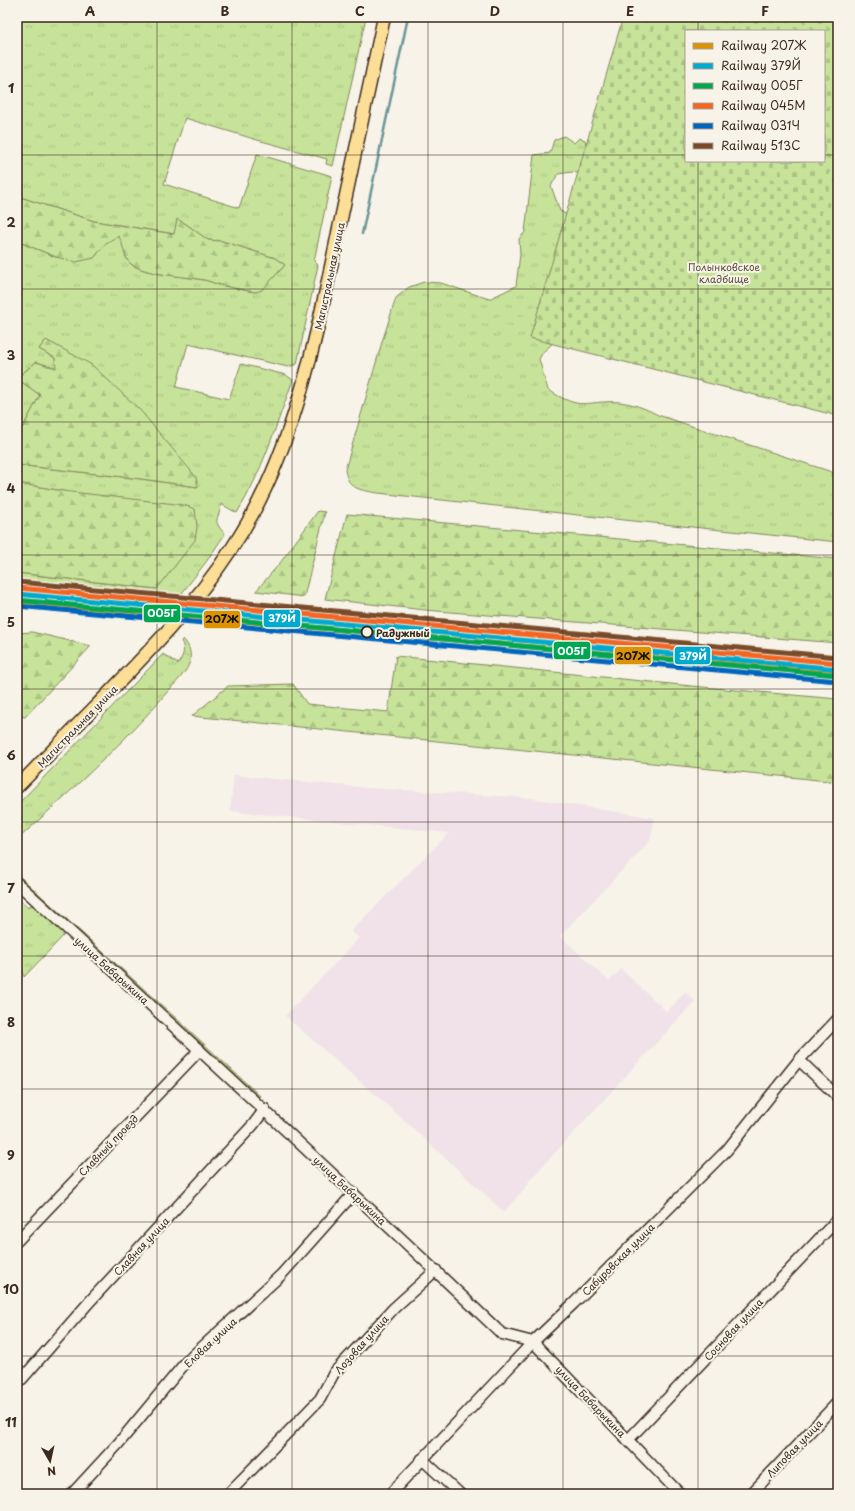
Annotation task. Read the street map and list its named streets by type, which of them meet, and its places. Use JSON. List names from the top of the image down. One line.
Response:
{"streets":{"main road":["Магистральная улица"],"street":["улица Бабарыкина","Славный проезд","Славная улица","Сабуровская улица","Сосновая улица","Еловая улица","Лозовая улица","Липовая улица"]},"crossings":[["улица Бабарыкина","Славный проезд"],["улица Бабарыкина","Славная улица"],["улица Бабарыкина","Сабуровская улица"],["улица Бабарыкина","Сосновая улица"],["улица Бабарыкина","Еловая улица"],["улица Бабарыкина","Лозовая улица"]],"parks":["Полынковское кладбище"],"places":["Радужный"],"lines":["rail line 513С","rail line 045М","rail line 379Й","rail line 005Г","rail line 207Ж","rail line 031Ч"],"legend":["Railway 207Ж","Railway 379Й","Railway 005Г","Railway 045М","Railway 031Ч","Railway 513С"],"north":"bottom","grid":{"columns":["A","B","C","D","E","F"],"rows":["1","2","3","4","5","6","7","8","9","10","11"]}}
